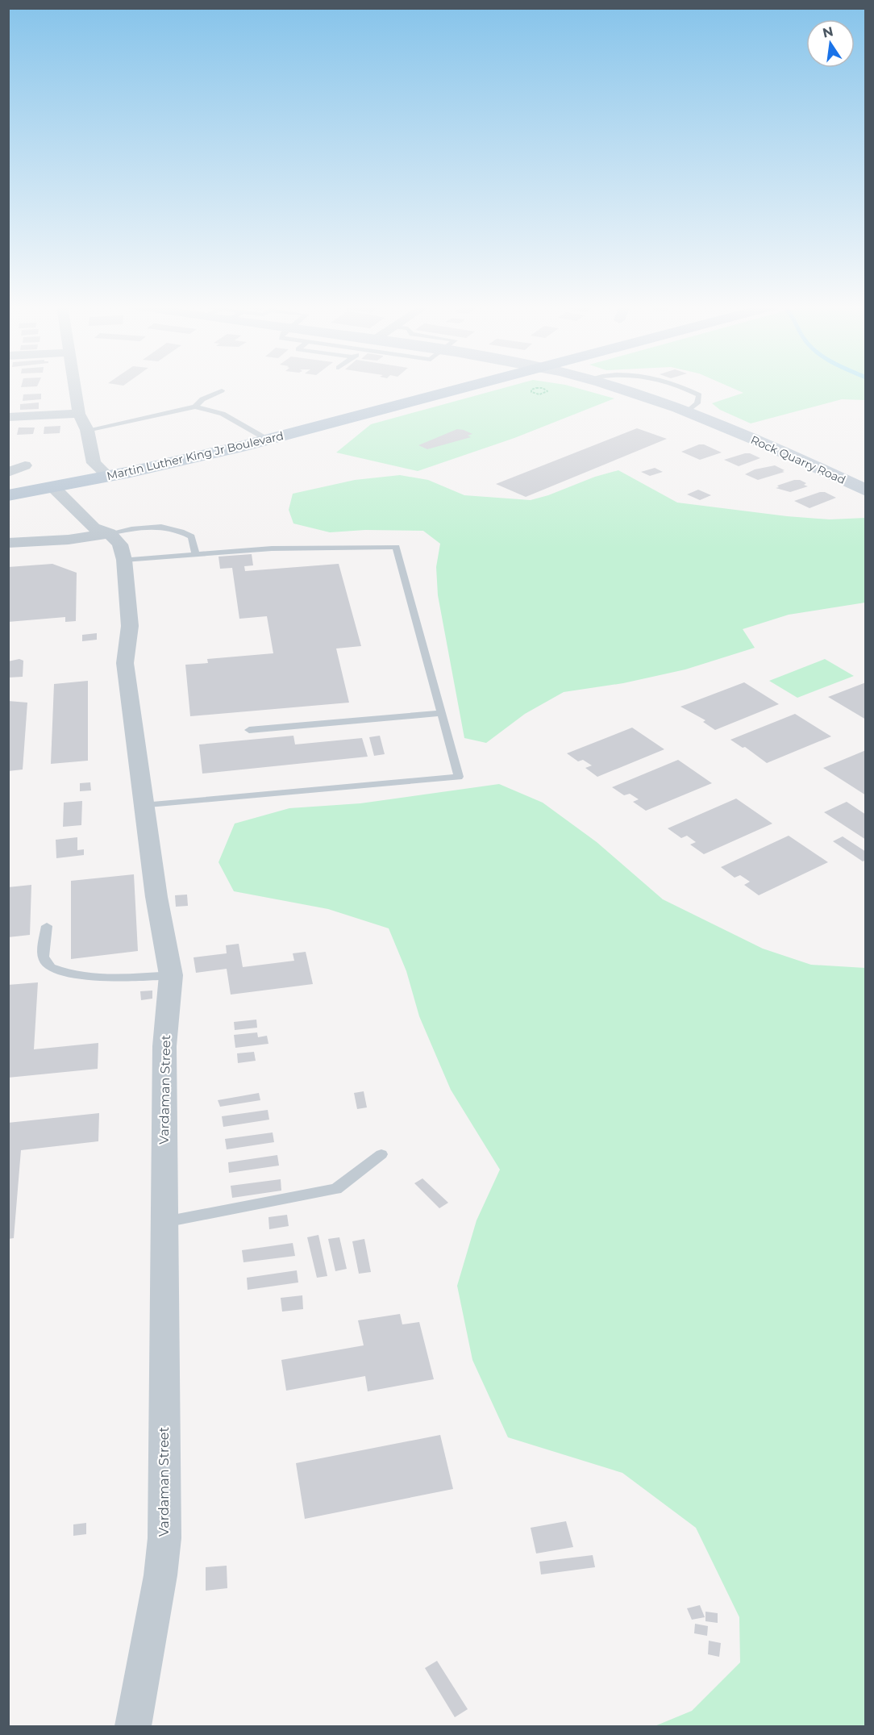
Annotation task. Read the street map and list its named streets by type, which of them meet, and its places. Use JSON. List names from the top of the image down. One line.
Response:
{"streets":{"main road":["Martin Luther King Jr Boulevard","Rock Quarry Road"],"street":["Vardaman Street"]},"north":"top"}
